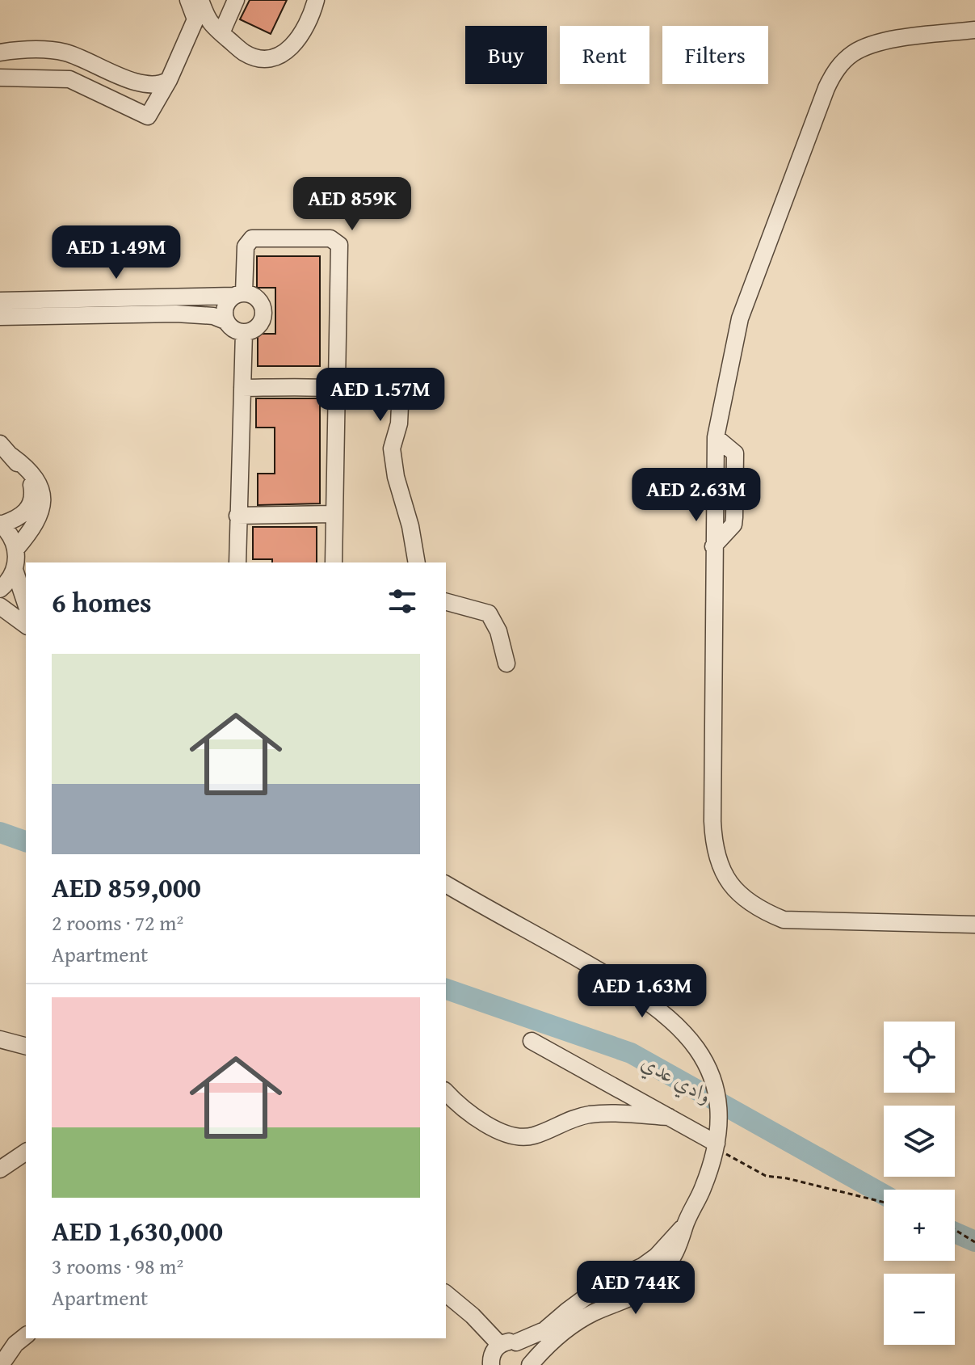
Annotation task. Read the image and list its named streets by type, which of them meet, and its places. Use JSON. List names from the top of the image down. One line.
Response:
{"water":["وادي عدي"],"page":{"chip":["Buy","Rent","Filters"],"price":["AED 859K","AED 1.49M","AED 1.57M","AED 2.63M","AED 1.63M","AED 744K"],"heading":"6 homes","list":[{"name":"AED 859,000","note":"2 rooms · 72 m² · Apartment"},{"name":"AED 1,630,000","note":"3 rooms · 98 m² · Apartment"}],"map_buttons":["+","−"]}}
